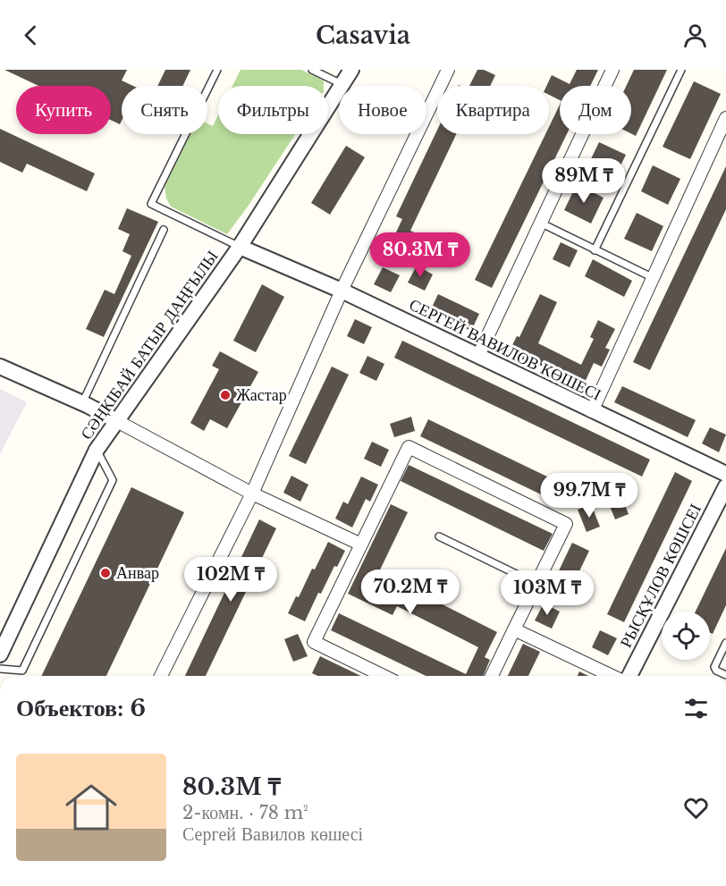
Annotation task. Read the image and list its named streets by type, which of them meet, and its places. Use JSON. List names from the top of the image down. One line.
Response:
{"streets":{"street":["СӘҢКІБАЙ БАТЫР ДАҢҒЫЛЫ","СЕРГЕЙ ВАВИЛОВ КӨШЕСІ","РЫСҚҰЛОВ КӨШСЕІ"]},"crossings":[["СӘҢКІБАЙ БАТЫР ДАҢҒЫЛЫ","СЕРГЕЙ ВАВИЛОВ КӨШЕСІ"]],"places":["Жастар","Анвар"],"page":{"header":"Casavia","chip":["Купить","Снять","Фильтры","Новое","Квартира","Дом"],"price":["89M ₸","80.3M ₸","99.7M ₸","102M ₸","70.2M ₸","103M ₸"],"heading":"Объектов: 6","list":[{"name":"80.3M ₸","note":"2-комн. · 78 m² · Сергей Вавилов көшесі"}]}}
